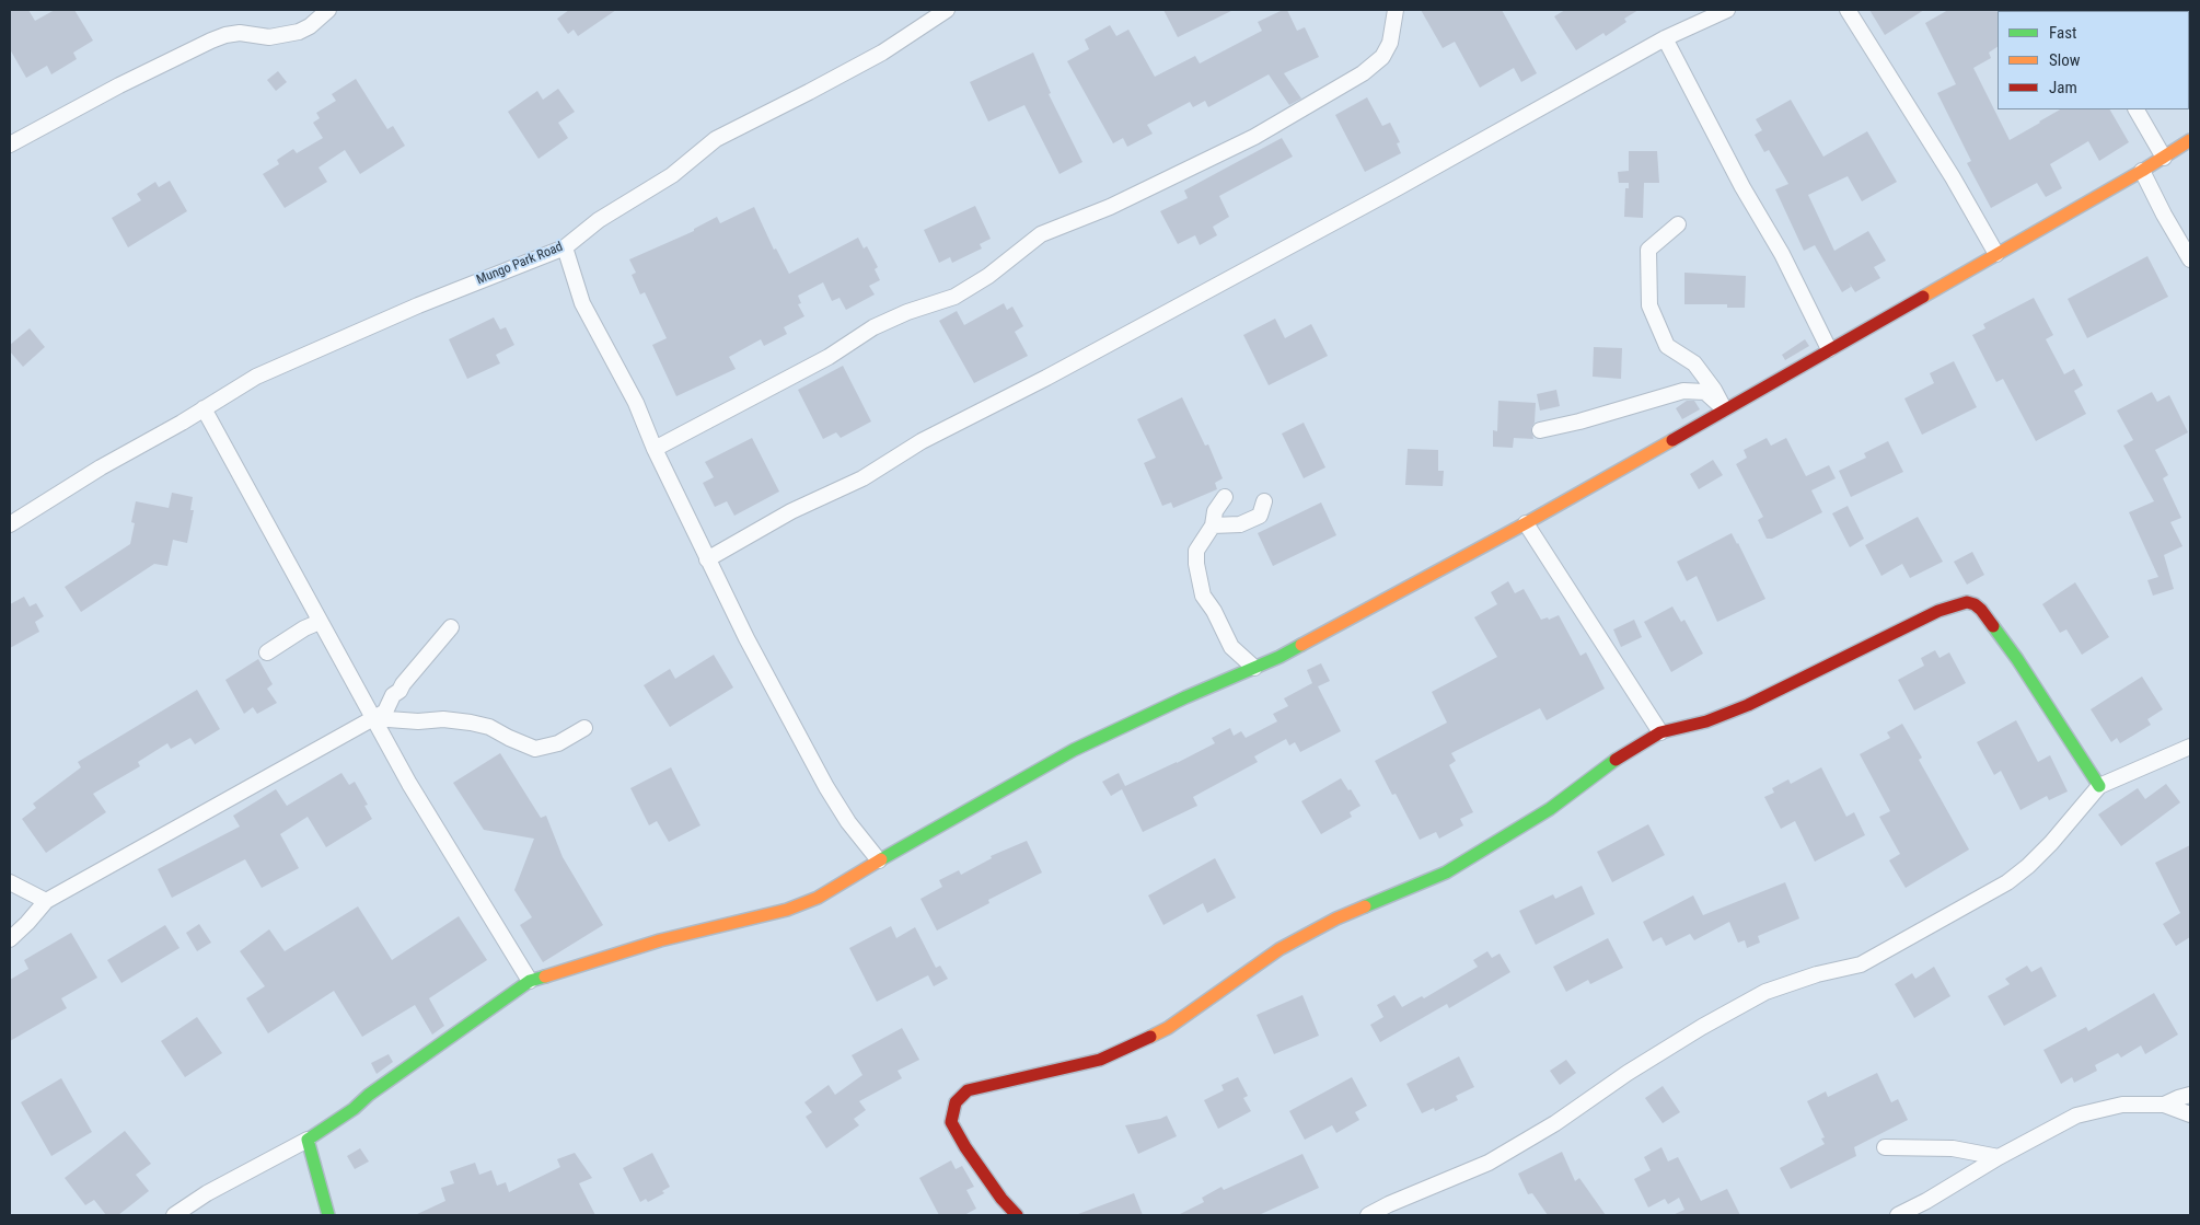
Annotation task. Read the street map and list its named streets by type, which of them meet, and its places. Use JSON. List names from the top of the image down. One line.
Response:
{"streets":{"street":["Mungo Park Road"]},"legend":["Fast","Slow","Jam"]}
